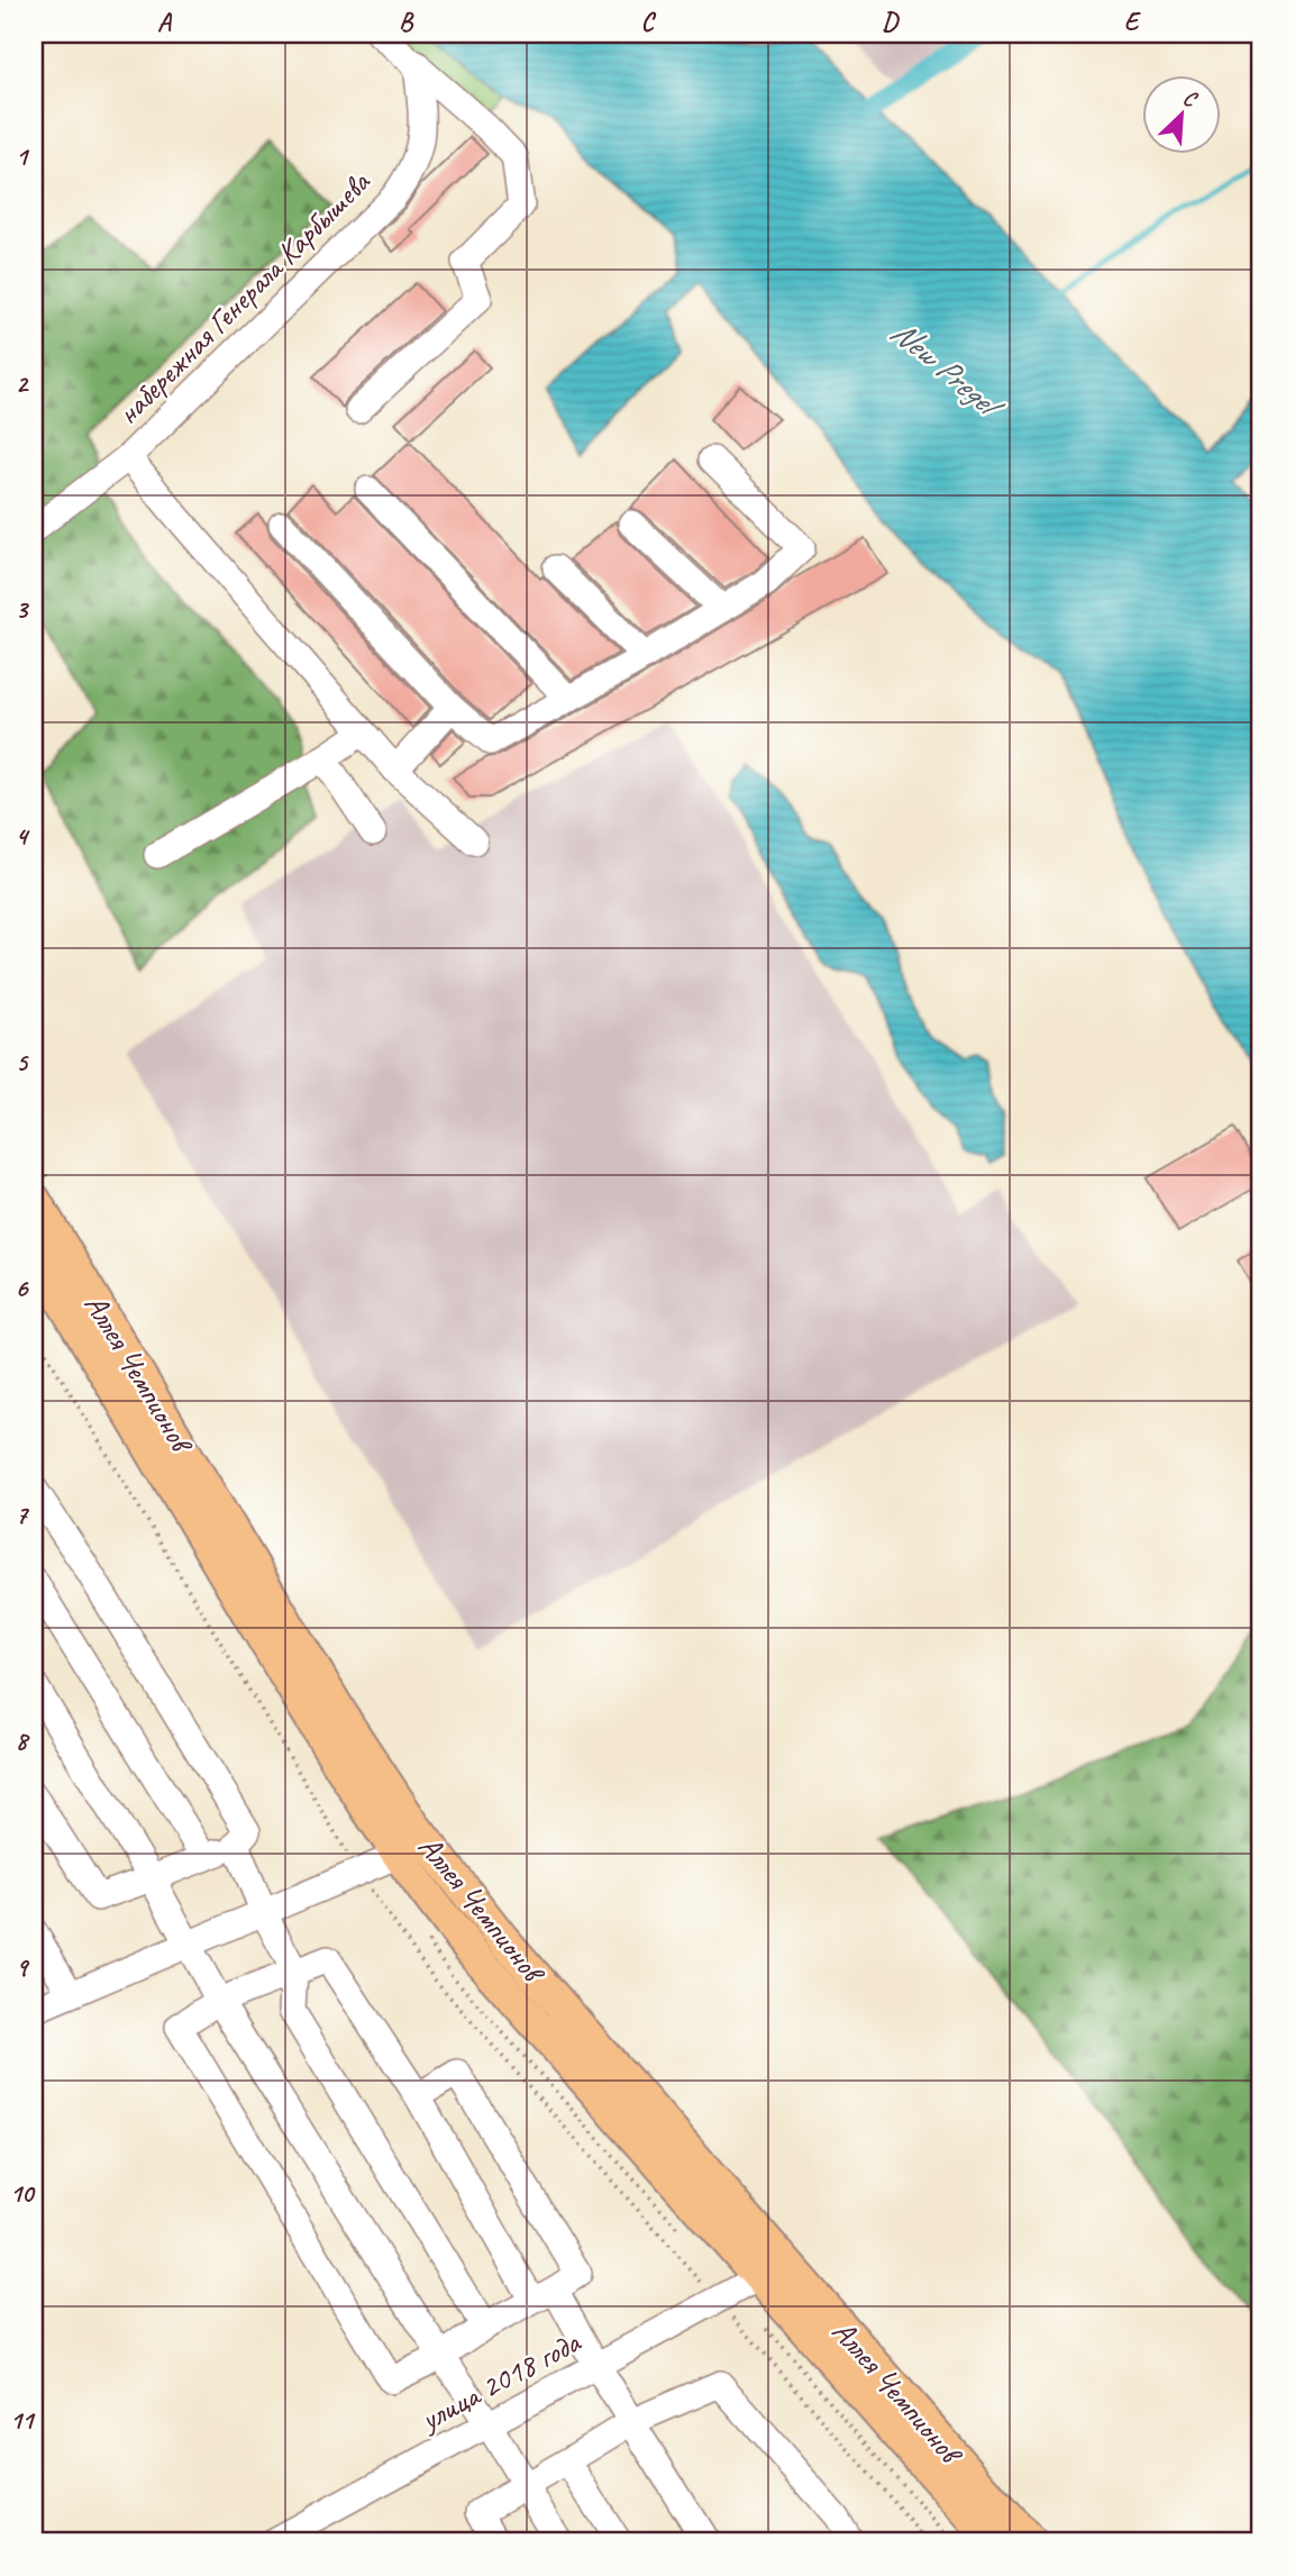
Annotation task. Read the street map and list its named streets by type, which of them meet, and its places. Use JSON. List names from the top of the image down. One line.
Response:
{"streets":{"main road":["Аллея Чемпионов"],"street":["набережная Генерала Карбышева","улица 2018 года"]},"crossings":[["Аллея Чемпионов","улица 2018 года"]],"water":["New Pregel"],"north":"top right","grid":{"columns":["A","B","C","D","E"],"rows":["1","2","3","4","5","6","7","8","9","10","11"]}}
